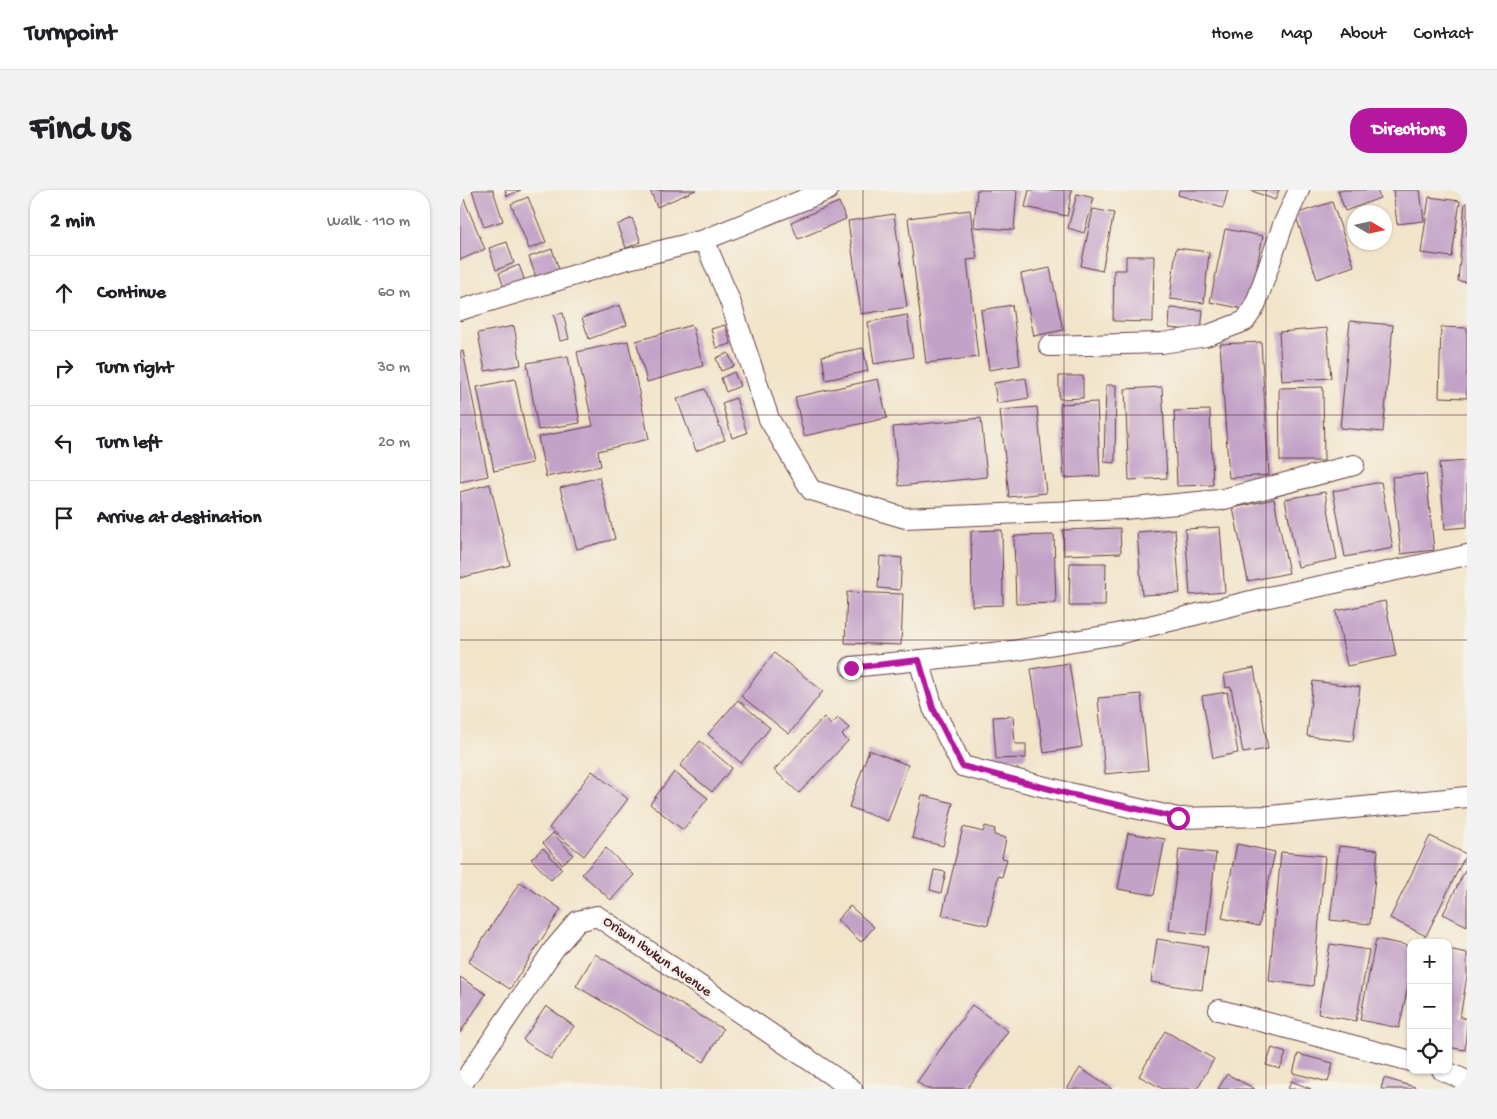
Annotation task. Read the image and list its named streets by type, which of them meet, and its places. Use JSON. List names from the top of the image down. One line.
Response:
{"streets":{"street":["Orisun Ibukun Avenue"]},"north":"right","page":{"header":"Turnpoint","nav":["Home","Map","About","Contact"],"buttons":"Directions","title":"Find us","heading":["2 min","Walk · 110 m"],"list":[["Continue","60 m"],["Turn right","30 m"],["Turn left","20 m"],"Arrive at destination"],"map_buttons":["+","−"]}}
